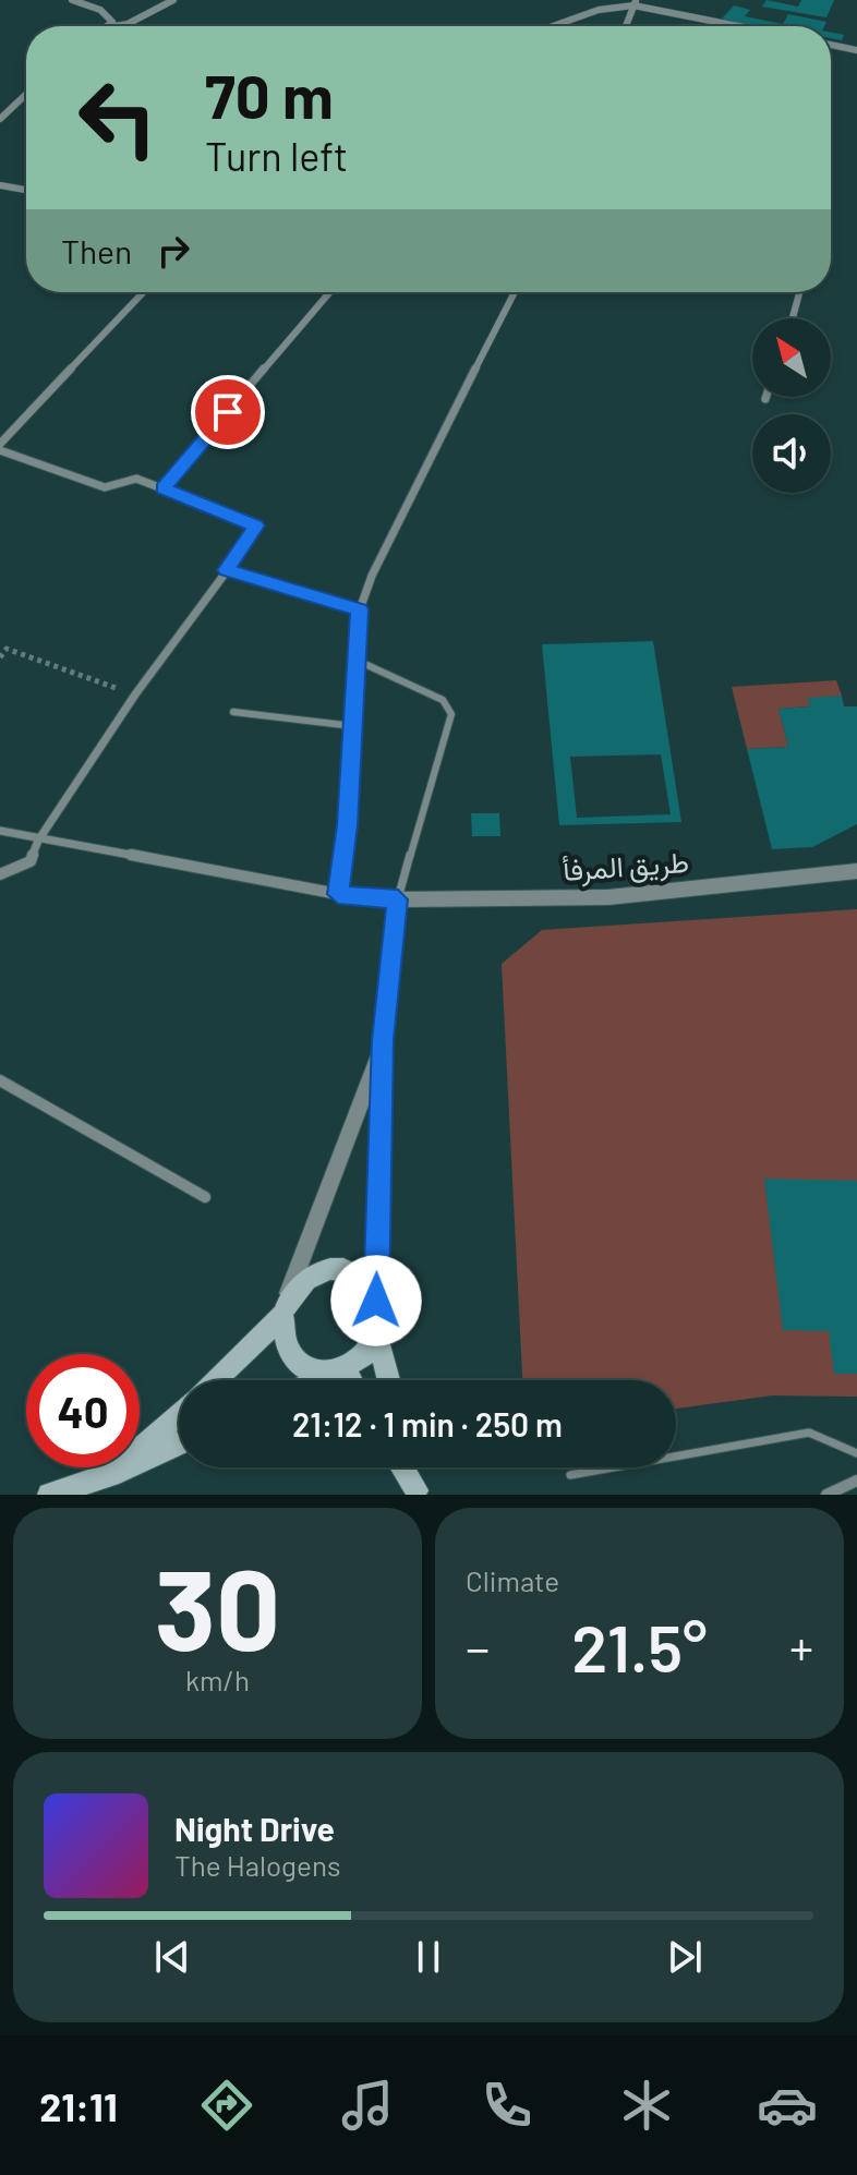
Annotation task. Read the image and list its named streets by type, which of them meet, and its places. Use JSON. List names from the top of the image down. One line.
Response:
{"streets":{"street":["طريق المرفأ"]},"north":"top left","page":{"turn":["70 m","Turn left"],"then":"Then","limit":"40","trip":"21:12 · 1 min · 250 m","tile":[["30","km/h"],"Climate"],"heat":["−","21.5°","+"],"song":["Night Drive","The Halogens"],"tabs":"21:11"}}
